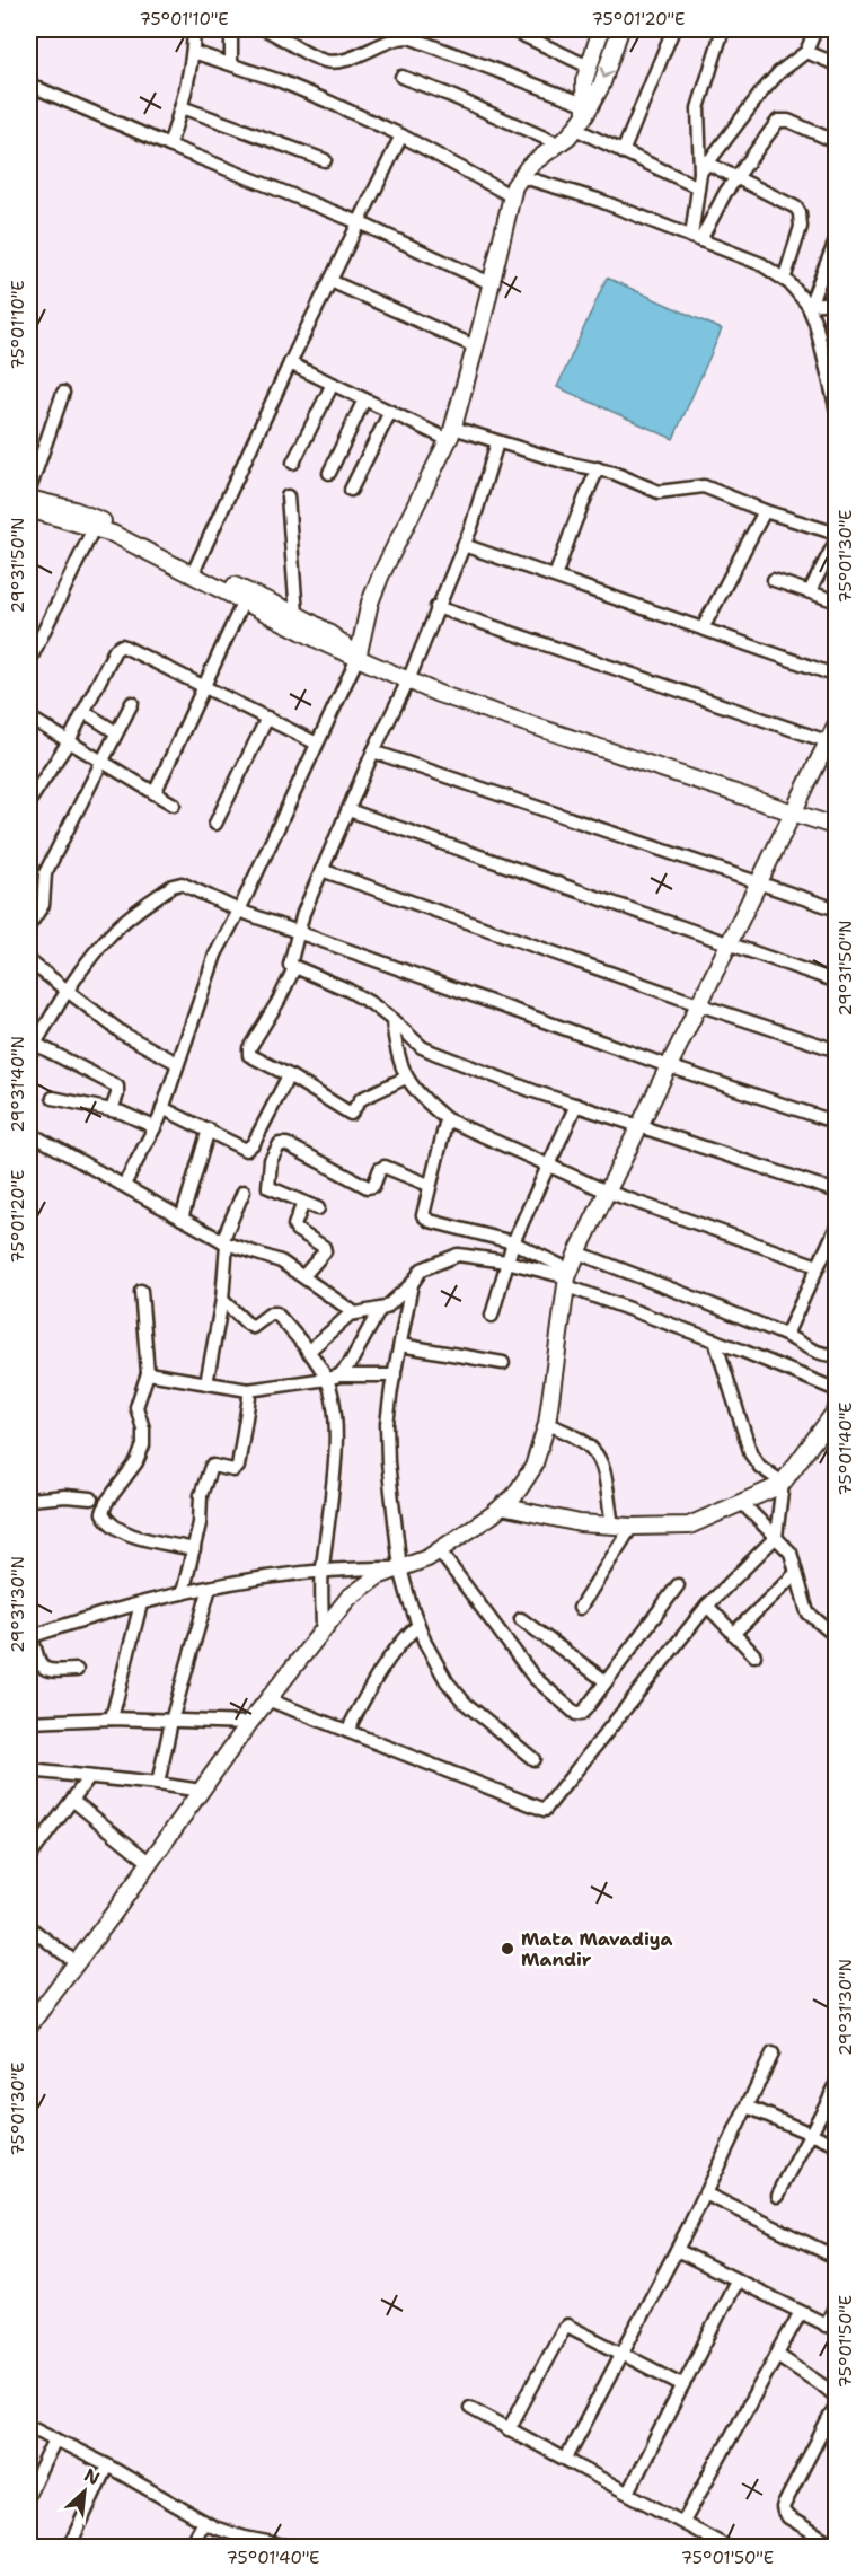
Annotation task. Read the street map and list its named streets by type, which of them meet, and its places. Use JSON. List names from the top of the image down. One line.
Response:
{"places":["Mata Mavadiya Mandir"],"north":"top right","coordinates":["75°01'10\"E","75°01'20\"E","75°01'30\"E","29°31'50\"N","29°31'40\"N","75°01'40\"E","29°31'30\"N","75°01'50\"E"]}
